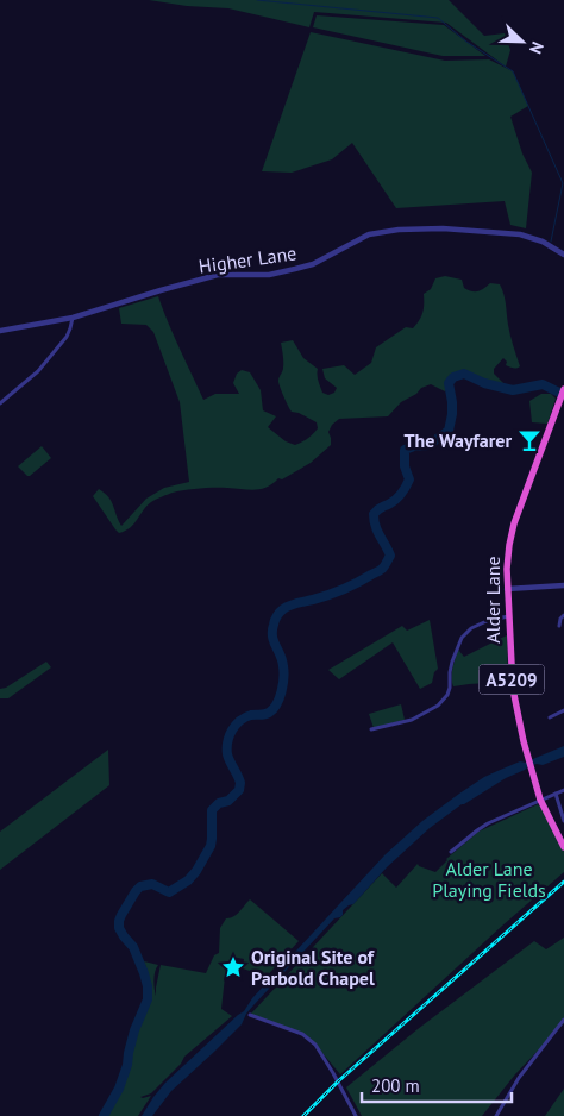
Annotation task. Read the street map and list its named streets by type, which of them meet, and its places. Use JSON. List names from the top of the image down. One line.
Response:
{"streets":{"highway":["Alder Lane","A5209"],"street":["Higher Lane"]},"parks":["Alder Lane Playing Fields"],"places":{"bar":["The Wayfarer"],"place":["Original Site of Parbold Chapel"]},"scale_bar":"200 m","north":"bottom right"}
